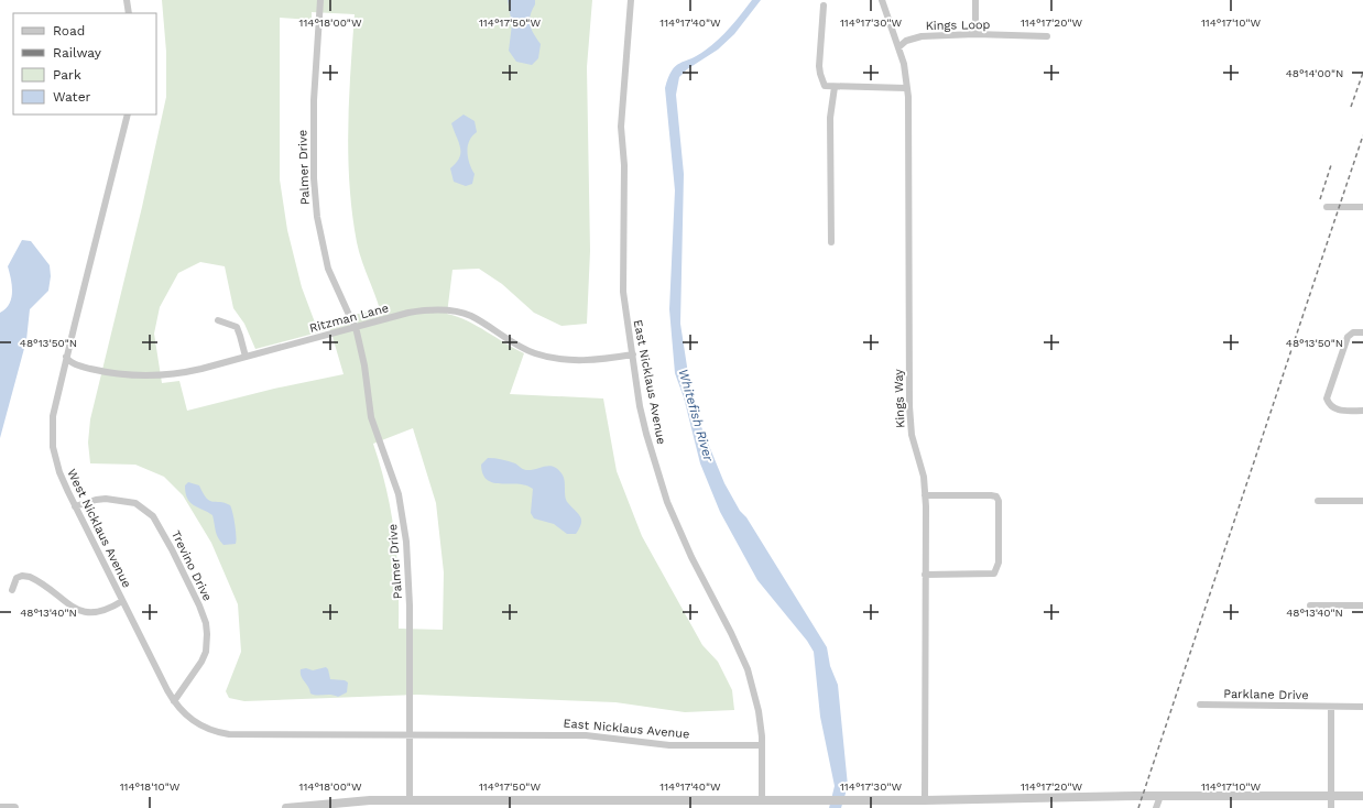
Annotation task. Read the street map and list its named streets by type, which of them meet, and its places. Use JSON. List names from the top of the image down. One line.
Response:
{"streets":{"street":["Kings Loop","Palmer Drive","Ritzman Lane","East Nicklaus Avenue","Kings Way","West Nicklaus Avenue","Trevino Drive","Parklane Drive"]},"crossings":[["Kings Loop","Kings Way"],["Palmer Drive","Ritzman Lane"],["Palmer Drive","East Nicklaus Avenue"],["Palmer Drive","West Nicklaus Avenue"],["Ritzman Lane","East Nicklaus Avenue"],["Ritzman Lane","West Nicklaus Avenue"],["East Nicklaus Avenue","West Nicklaus Avenue"],["West Nicklaus Avenue","Trevino Drive"]],"water":["Whitefish River"],"legend":["Road","Railway","Park","Water"],"coordinates":["114°18'00\"W","114°17'50\"W","114°17'40\"W","114°17'30\"W","114°17'20\"W","114°17'10\"W","48°14'00\"N","48°13'50\"N","48°13'40\"N","114°18'10\"W"]}
